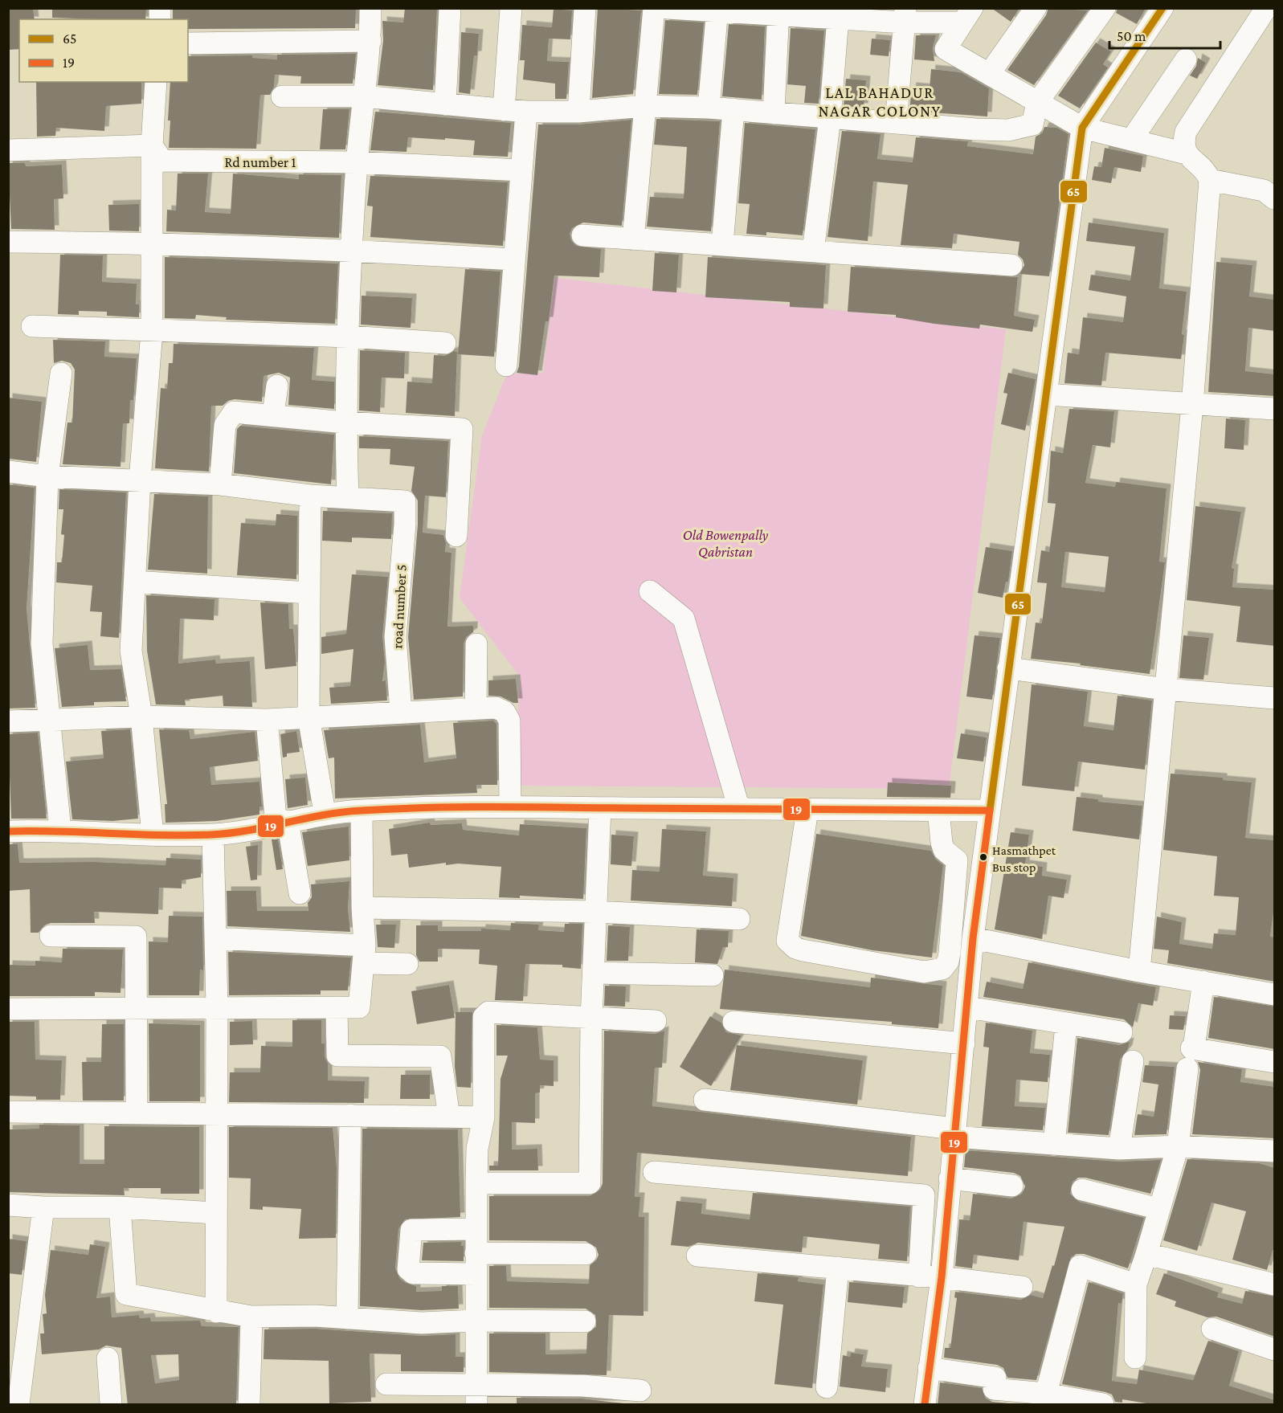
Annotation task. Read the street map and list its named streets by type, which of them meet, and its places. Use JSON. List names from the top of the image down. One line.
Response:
{"streets":{"street":["Rd number 1","road number 5"]},"districts":["LAL BAHADUR NAGAR COLONY"],"parks":["Old Bowenpally Qabristan"],"places":["Hasmathpet Bus stop"],"lines":["transit line 65","transit line 19"],"legend":["65","19"],"scale_bar":"50 m"}
